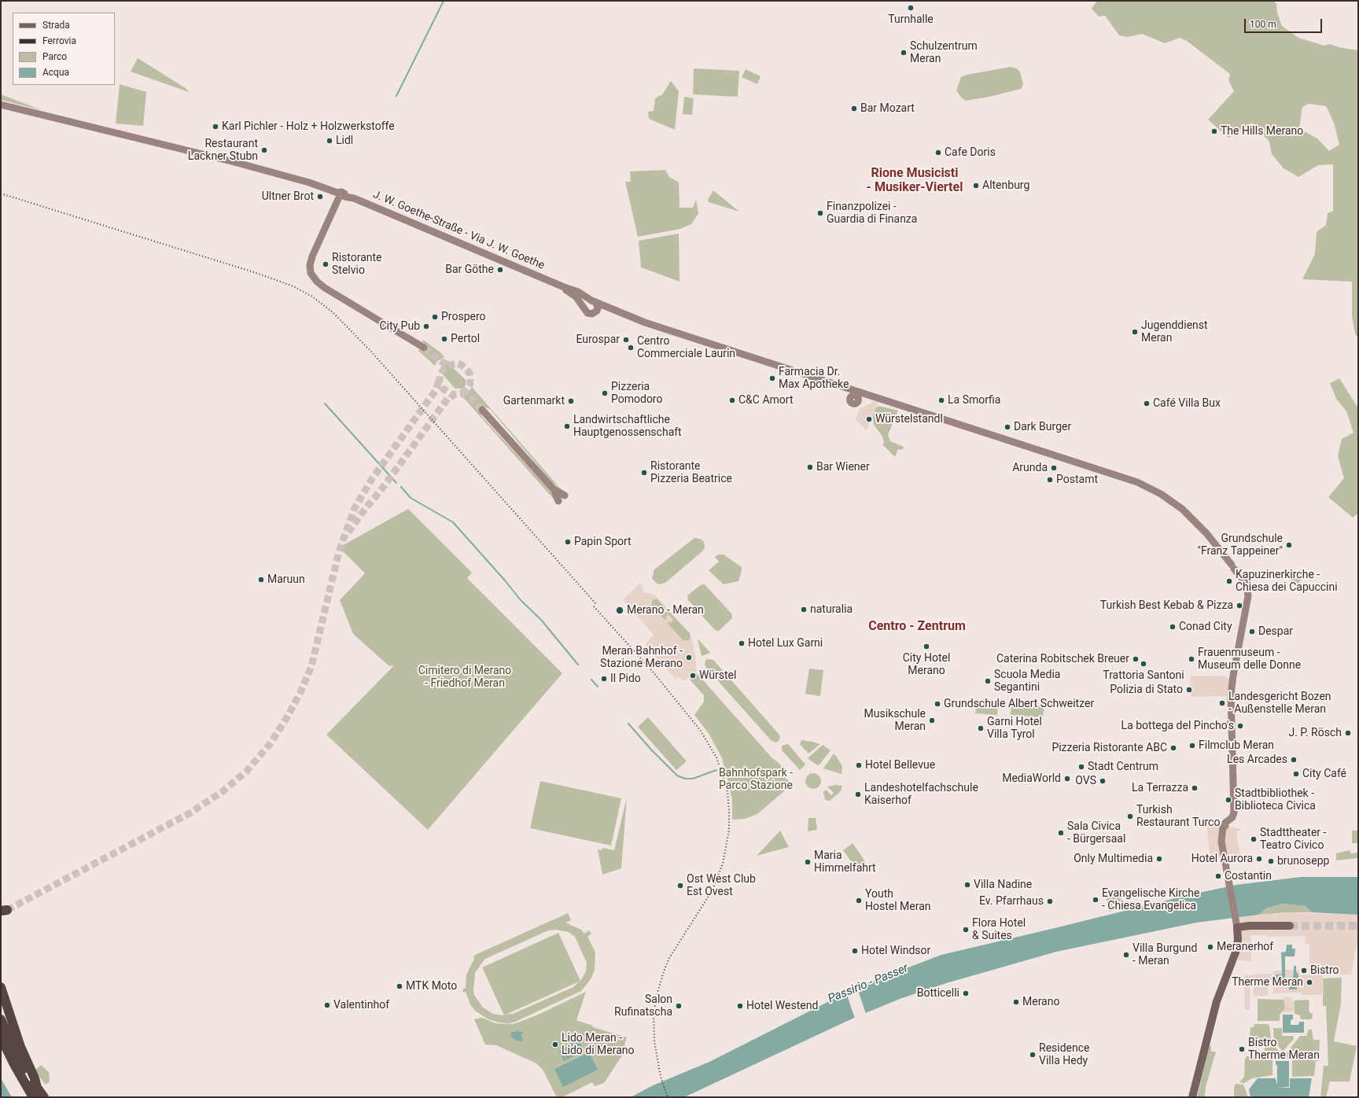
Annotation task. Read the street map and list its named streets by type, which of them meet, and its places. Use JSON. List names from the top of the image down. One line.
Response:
{"streets":{"main road":["J. W. Goethe-Straße - Via J. W. Goethe"]},"districts":["Rione Musicisti - Musiker-Viertel","Centro - Zentrum"],"water":["Passirio - Passer"],"parks":["Cimitero di Merano - Friedhof Meran","Bahnhofspark - Parco Stazione"],"places":["Turnhalle","Schulzentrum Meran","Bar Mozart","Karl Pichler - Holz + Holzwerkstoffe","The Hills Merano","Lidl","Restaurant Lackner Stubn","Cafe Doris","Altenburg","Ultner Brot","Finanzpolizei - Guardia di Finanza","Ristorante Stelvio","Bar Göthe","Prospero","City Pub","Jugenddienst Meran","Pertol","Eurospar","Centro Commerciale Laurin","Farmacia Dr. Max Apotheke","Pizzeria Pomodoro","C&C Amort","La Smorfia","Gartenmarkt","Café Villa Bux","Würstelstandl","Landwirtschaftliche Hauptgenossenschaft","Dark Burger","Bar Wiener","Arunda","Ristorante Pizzeria Beatrice","Postamt","Papin Sport","Grundschule \"Franz Tappeiner\"","Maruun","Kapuzinerkirche - Chiesa dei Capuccini","Turkish Best Kebab & Pizza","naturalia","Merano - Meran","Conad City","Despar","Hotel Lux Garni","City Hotel Merano","Meran Bahnhof - Stazione Merano","Caterina Robitschek Breuer","Frauenmuseum - Museum delle Donne","Trattoria Santoni","Würstel","Il Pido","Scuola Media Segantini","Polizia di Stato","Landesgericht Bozen - Außenstelle Meran","Grundschule Albert Schweitzer","Musikschule Meran","La bottega del Pincho's","Garni Hotel Villa Tyrol","J. P. Rösch","Filmclub Meran","Pizzeria Ristorante ABC","Les Arcades","Hotel Bellevue","Stadt Centrum","City Café","MediaWorld","OVS","La Terrazza","Landeshotelfachschule Kaiserhof","Stadtbibliothek - Biblioteca Civica","Turkish Restaurant Turco","Sala Civica - Bürgersaal","Stadttheater - Teatro Civico","Only Multimedia","Hotel Aurora","brunosepp","Maria Himmelfahrt","Costantin","Villa Nadine","Ost West Club Est Ovest","Evangelische Kirche - Chiesa Evangelica","Youth Hostel Meran","Ev. Pfarrhaus","Flora Hotel & Suites","Meranerhof","Hotel Windsor","Villa Burgund - Meran","Bistro","Therme Meran","MTK Moto","Botticelli","Merano","Valentinhof","Salon Rufinatscha","Hotel Westend","Lido Meran - Lido di Merano","Bistro Therme Meran","Residence Villa Hedy"],"legend":["Strada","Ferrovia","Parco","Acqua"],"scale_bar":"100 m"}
